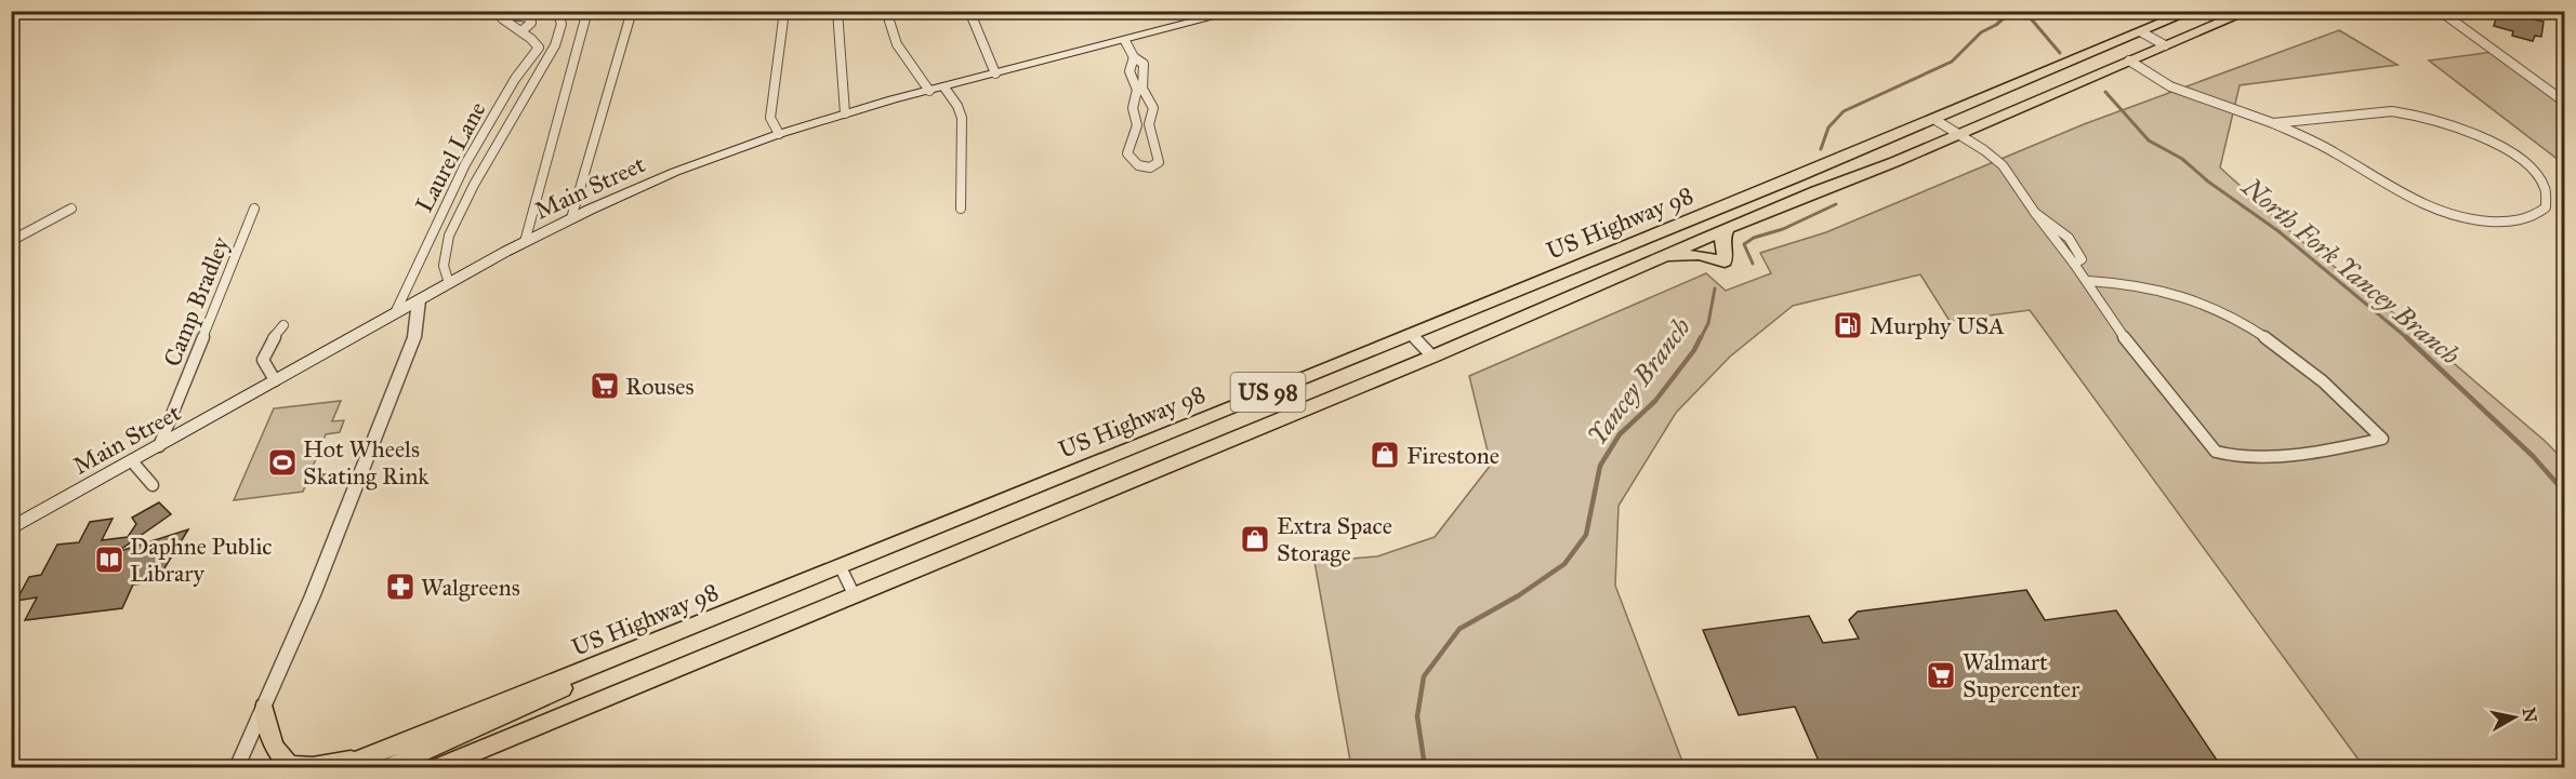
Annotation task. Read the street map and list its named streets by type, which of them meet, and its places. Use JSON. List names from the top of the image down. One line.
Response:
{"streets":{"main road":["Main Street","US Highway 98","US 98"],"street":["Laurel Lane","Camp Bradley"]},"crossings":[["Laurel Lane","Main Street"],["Main Street","Camp Bradley"]],"water":["North Fork Yancey Branch","Yancey Branch"],"places":{"fuel station":["Murphy USA"],"supermarket":["Rouses","Walmart Supercenter"],"shop":["Firestone","Extra Space Storage"],"sports":["Hot Wheels Skating Rink"],"library":["Daphne Public Library"],"pharmacy":["Walgreens"]},"north":"right"}
